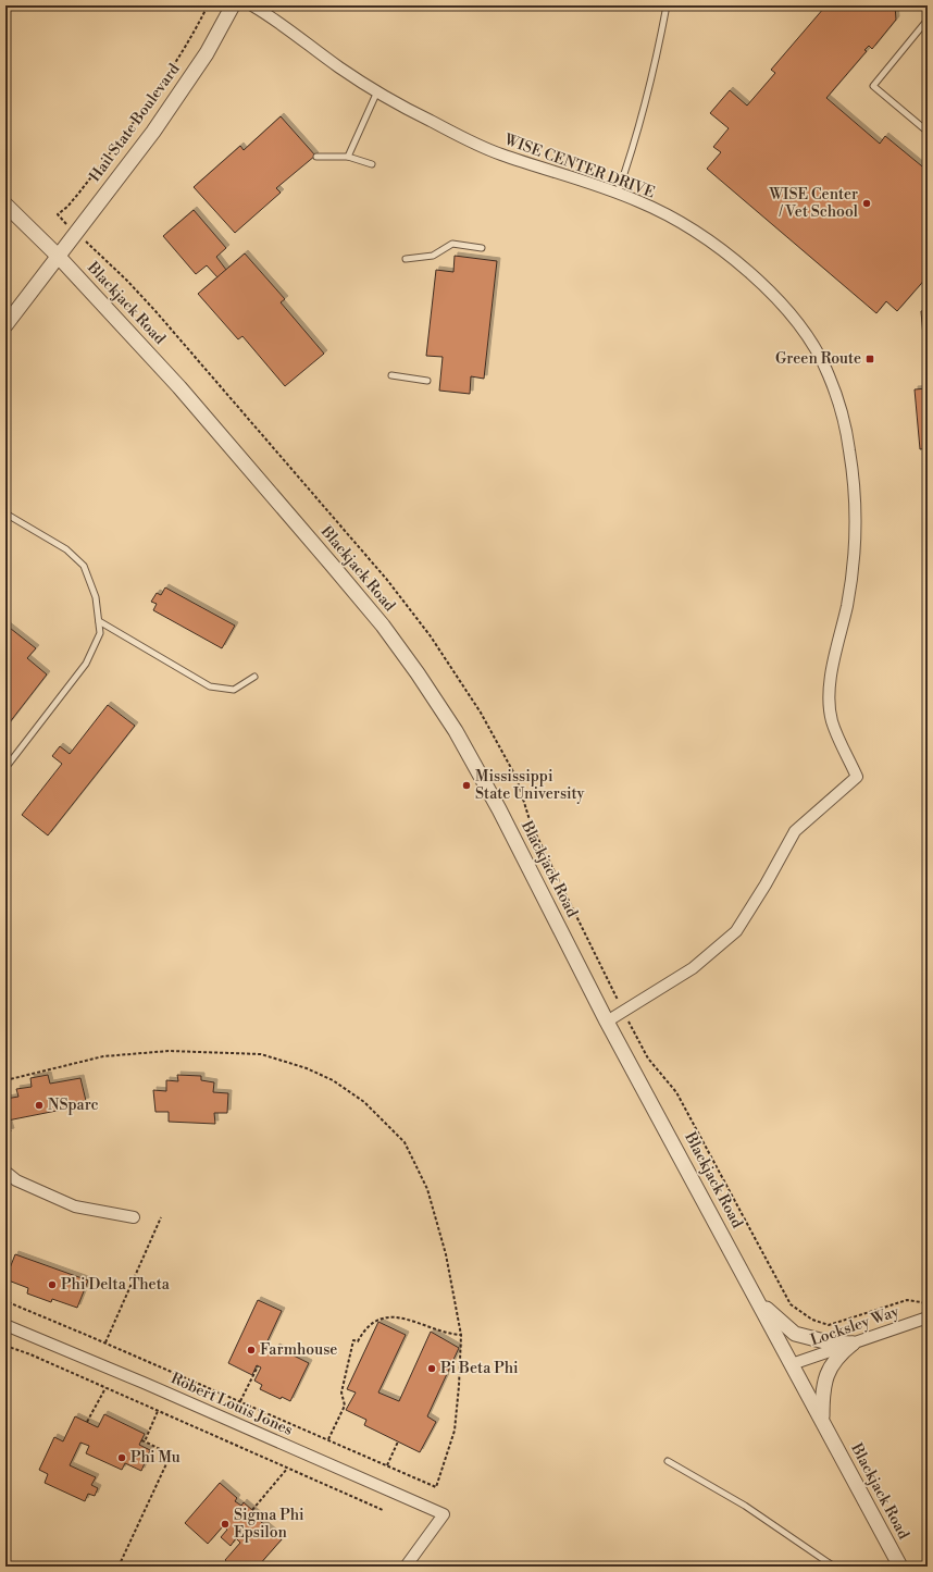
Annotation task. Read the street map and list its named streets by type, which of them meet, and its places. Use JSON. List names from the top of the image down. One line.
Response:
{"streets":{"street":["Hail State Boulevard","WISE CENTER DRIVE","Blackjack Road","Locksley Way","Robert Louis Jones"]},"crossings":[["Hail State Boulevard","Blackjack Road"],["WISE CENTER DRIVE","Blackjack Road"],["Blackjack Road","Locksley Way"]],"places":{"other":["WISE Center / Vet School","Mississippi State University","NSparc","Phi Delta Theta","Farmhouse","Pi Beta Phi","Phi Mu","Sigma Phi Epsilon"],"transit":["Green Route"]}}
